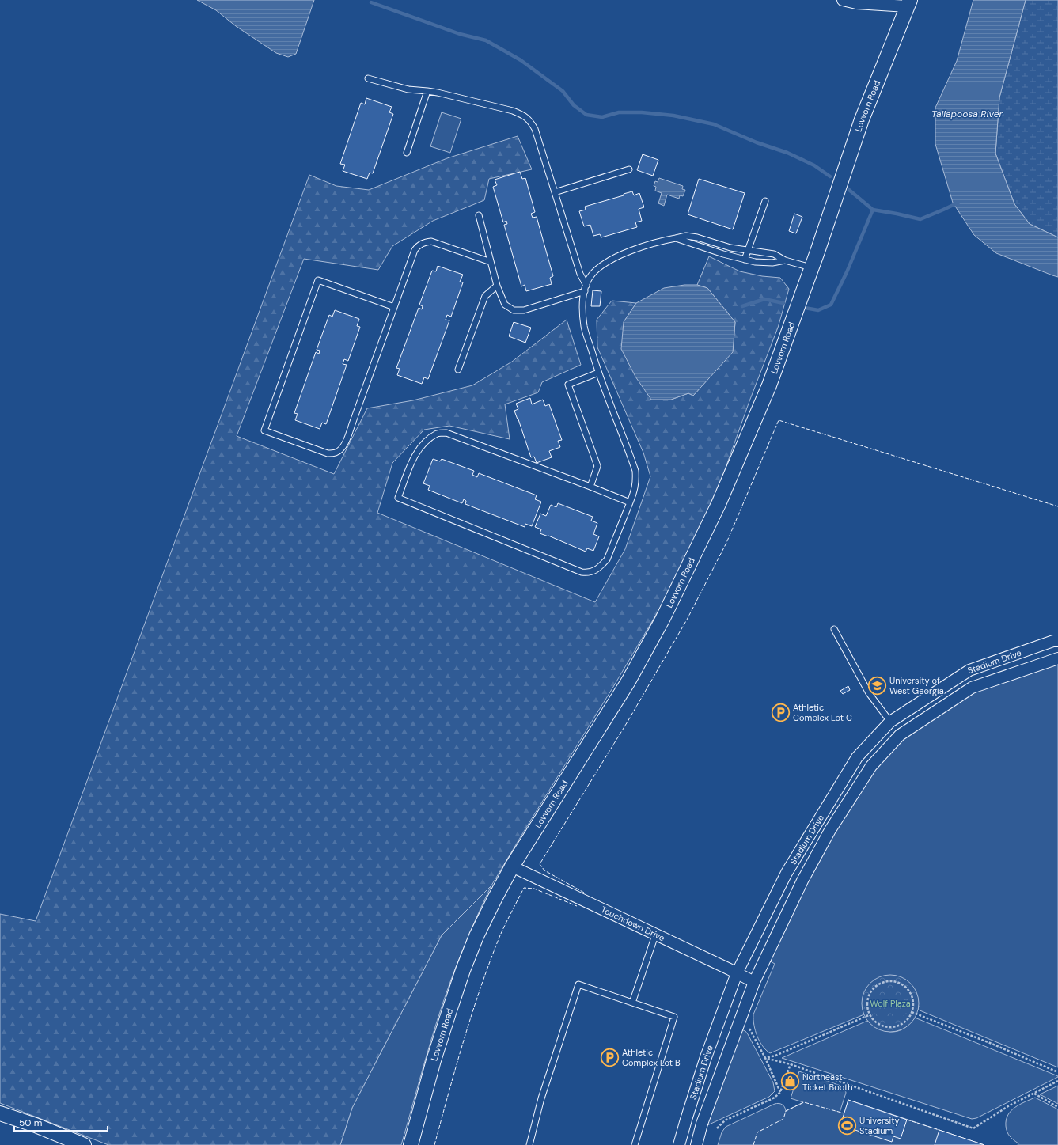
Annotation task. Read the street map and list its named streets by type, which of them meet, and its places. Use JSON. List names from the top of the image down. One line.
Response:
{"streets":{"street":["Lovvorn Road","Stadium Drive","Touchdown Drive"]},"crossings":[["Lovvorn Road","Touchdown Drive"],["Stadium Drive","Touchdown Drive"]],"water":["Tallapoosa River"],"parks":["Wolf Plaza"],"places":{"school or university":["University of West Georgia"],"parking":["Athletic Complex Lot C","Athletic Complex Lot B"],"shop":["Northeast Ticket Booth"],"sports":["University Stadium"]},"scale_bar":"50 m"}
